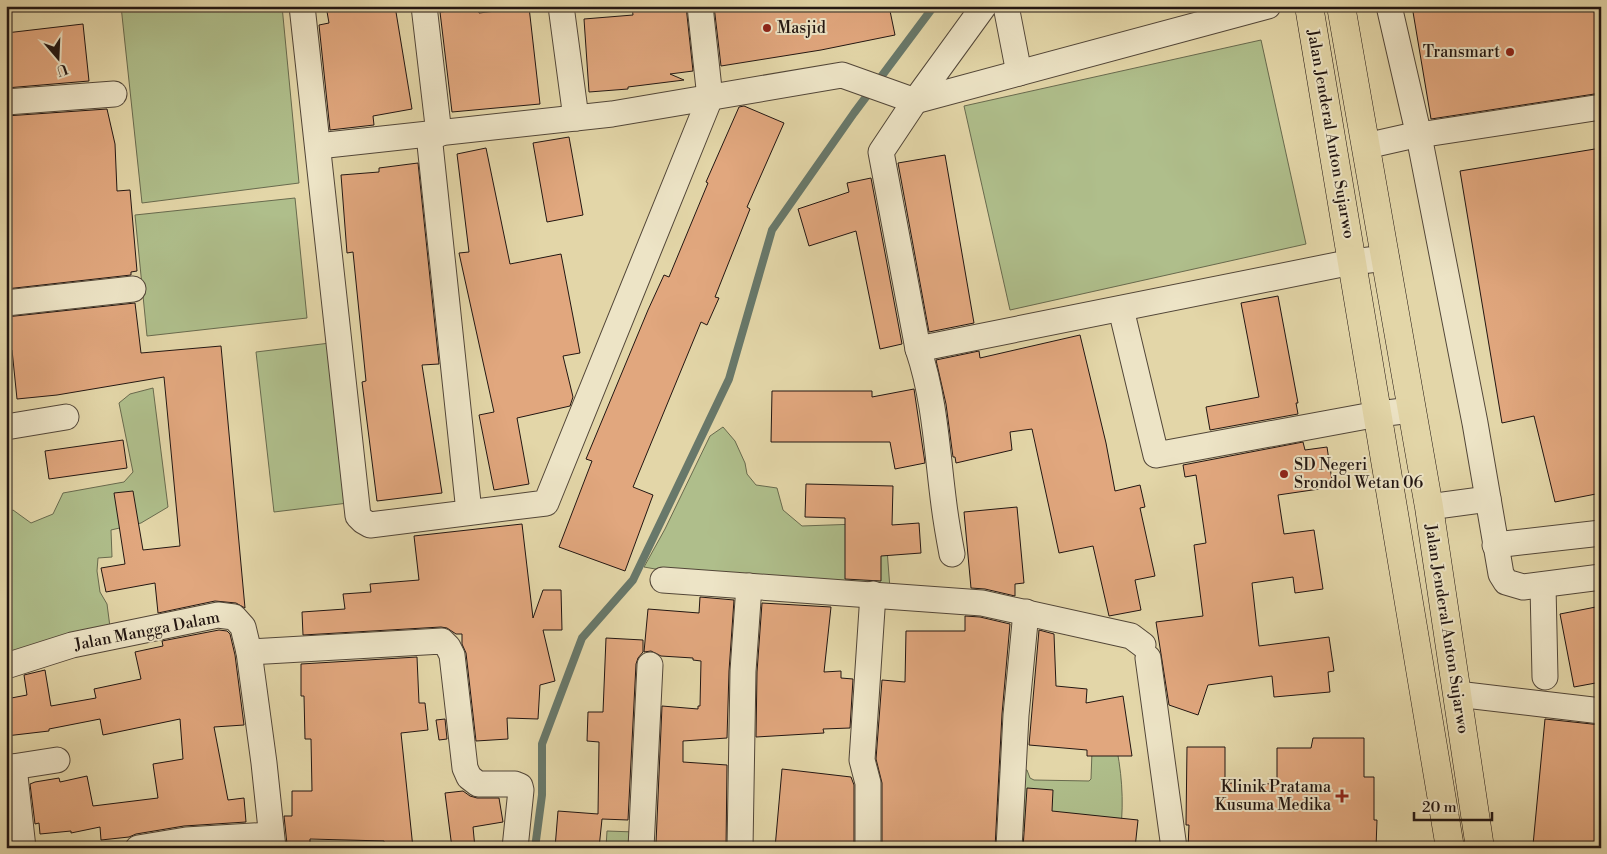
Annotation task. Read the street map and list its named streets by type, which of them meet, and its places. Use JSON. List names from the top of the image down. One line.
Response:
{"streets":{"highway":["Jalan Jenderal Anton Sujarwo"],"street":["Jalan Mangga Dalam"]},"places":{"other":["Masjid","Transmart","SD Negeri Srondol Wetan 06"],"health":["Klinik Pratama Kusuma Medika"]},"scale_bar":"20 m","north":"bottom"}
